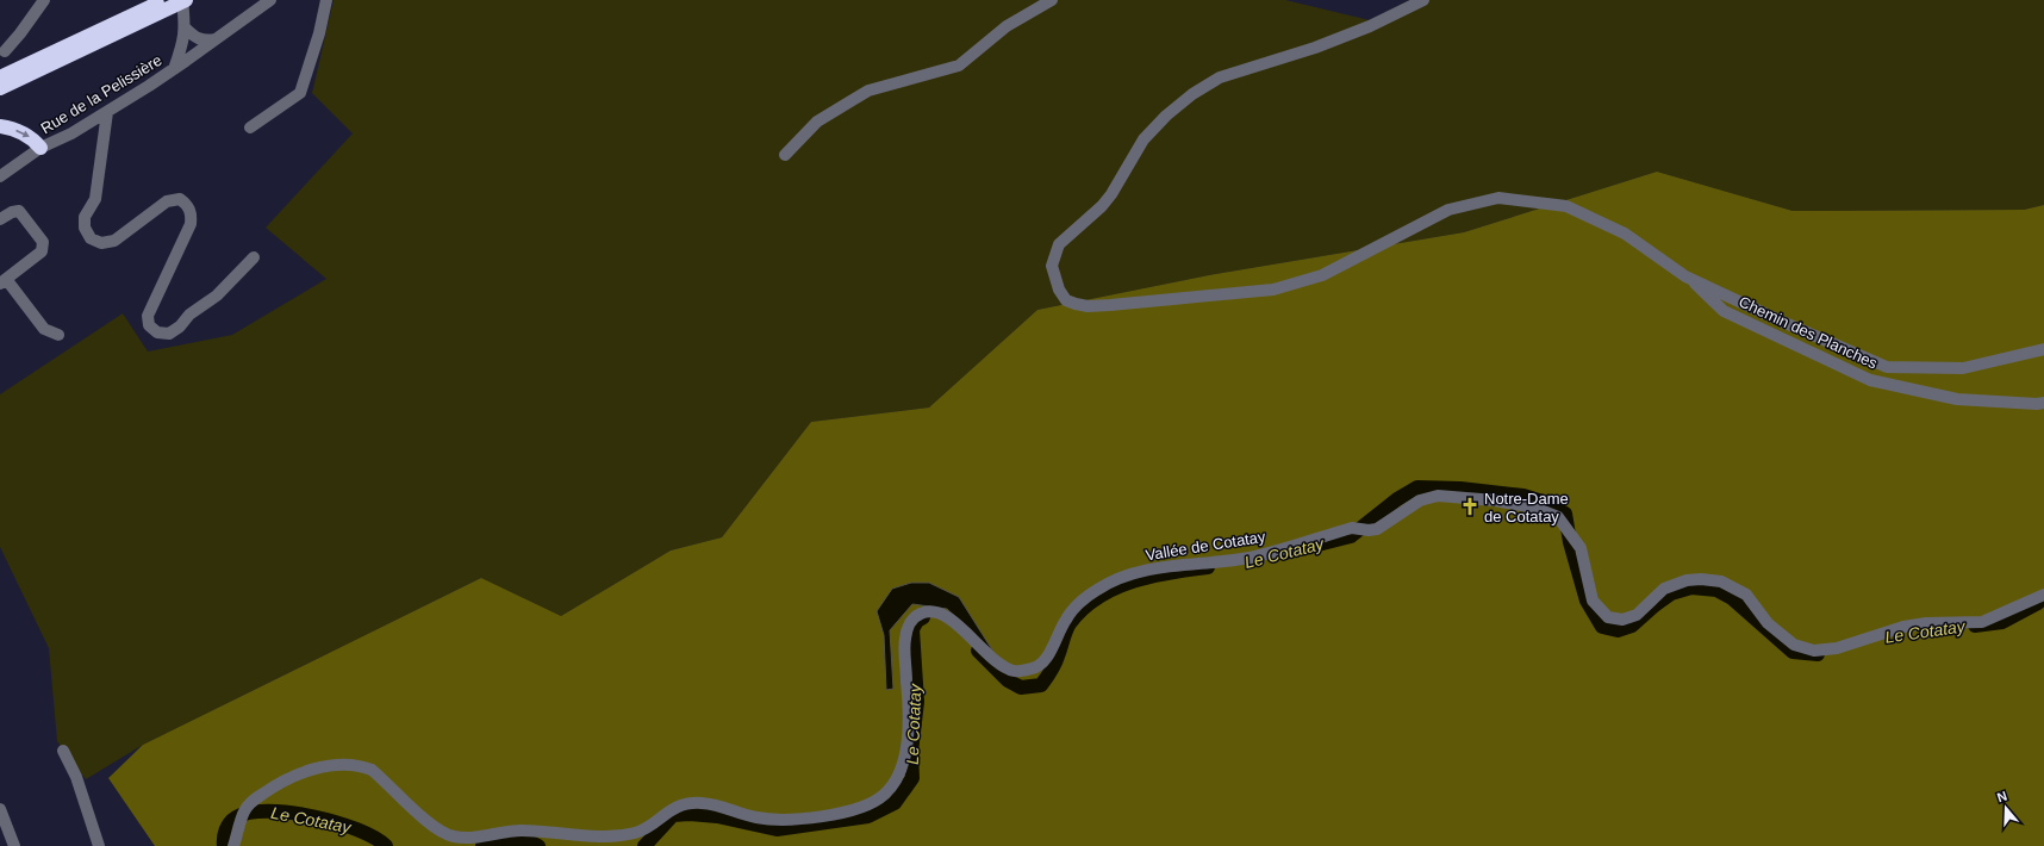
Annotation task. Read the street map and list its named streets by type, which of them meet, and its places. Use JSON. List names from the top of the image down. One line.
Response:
{"streets":{"street":["Rue de la Pelissière","Chemin des Planches","Vallée de Cotatay"]},"water":["Le Cotatay"],"places":{"church":["Notre-Dame de Cotatay"]},"north":"top"}
